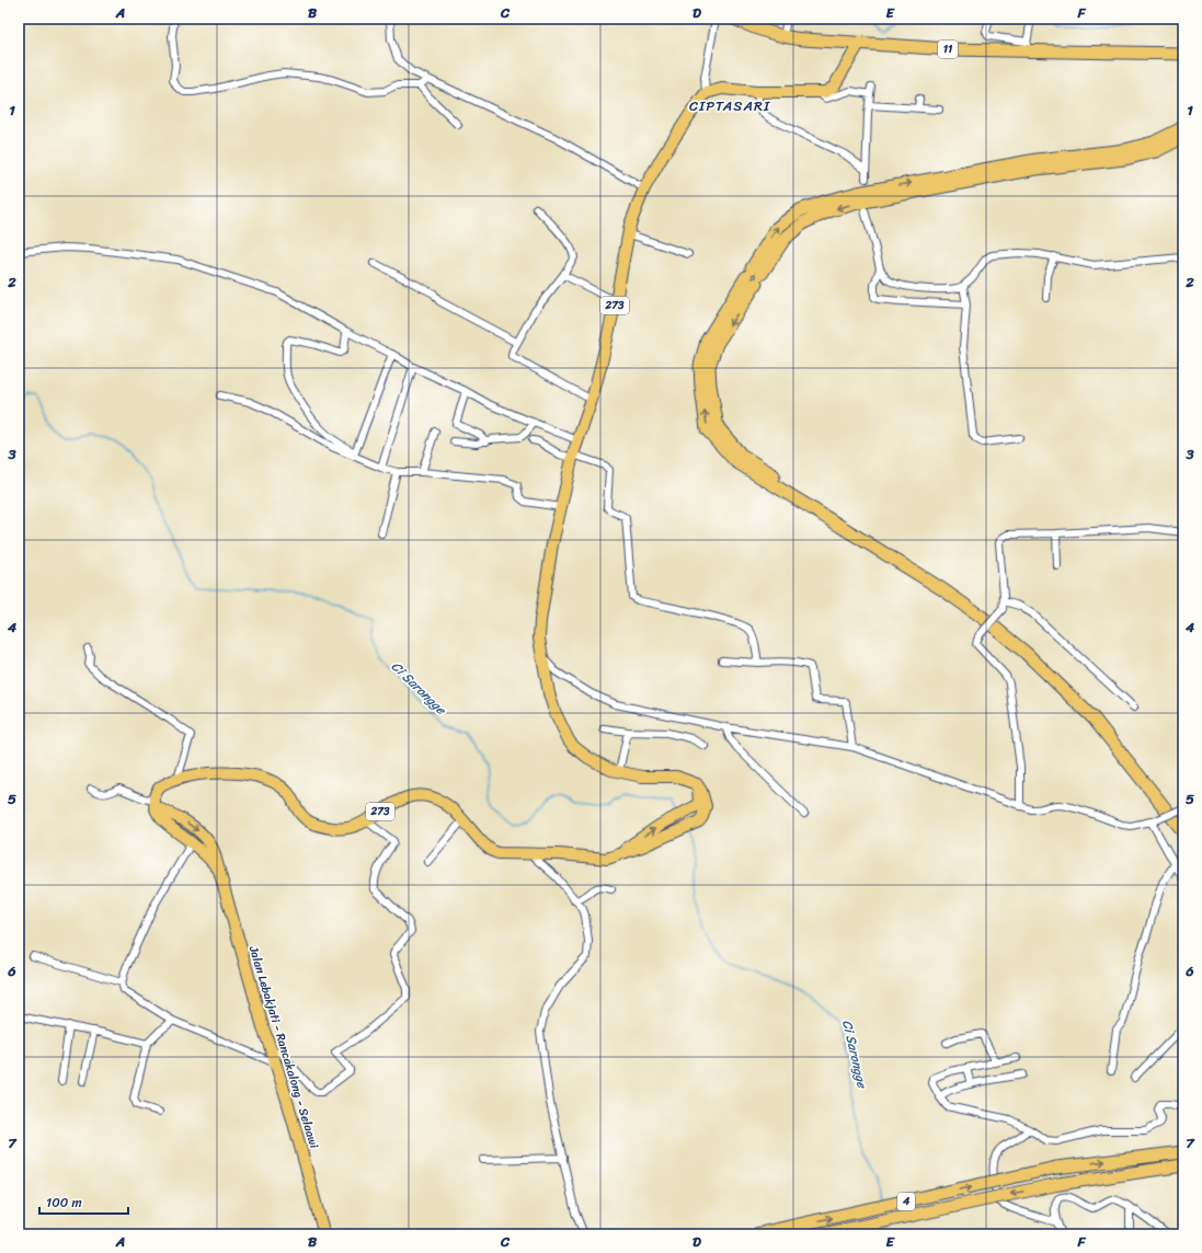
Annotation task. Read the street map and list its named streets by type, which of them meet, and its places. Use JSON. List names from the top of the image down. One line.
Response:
{"streets":{"highway":["11","4"],"main road":["273","Jalan Lebakjati - Rancakalong - Selaawi"]},"crossings":[["273","Jalan Lebakjati - Rancakalong - Selaawi"]],"districts":["CIPTASARI"],"water":["Ci Sarongge"],"scale_bar":"100 m","grid":{"columns":["A","B","C","D","E","F"],"rows":["1","2","3","4","5","6","7"]}}
